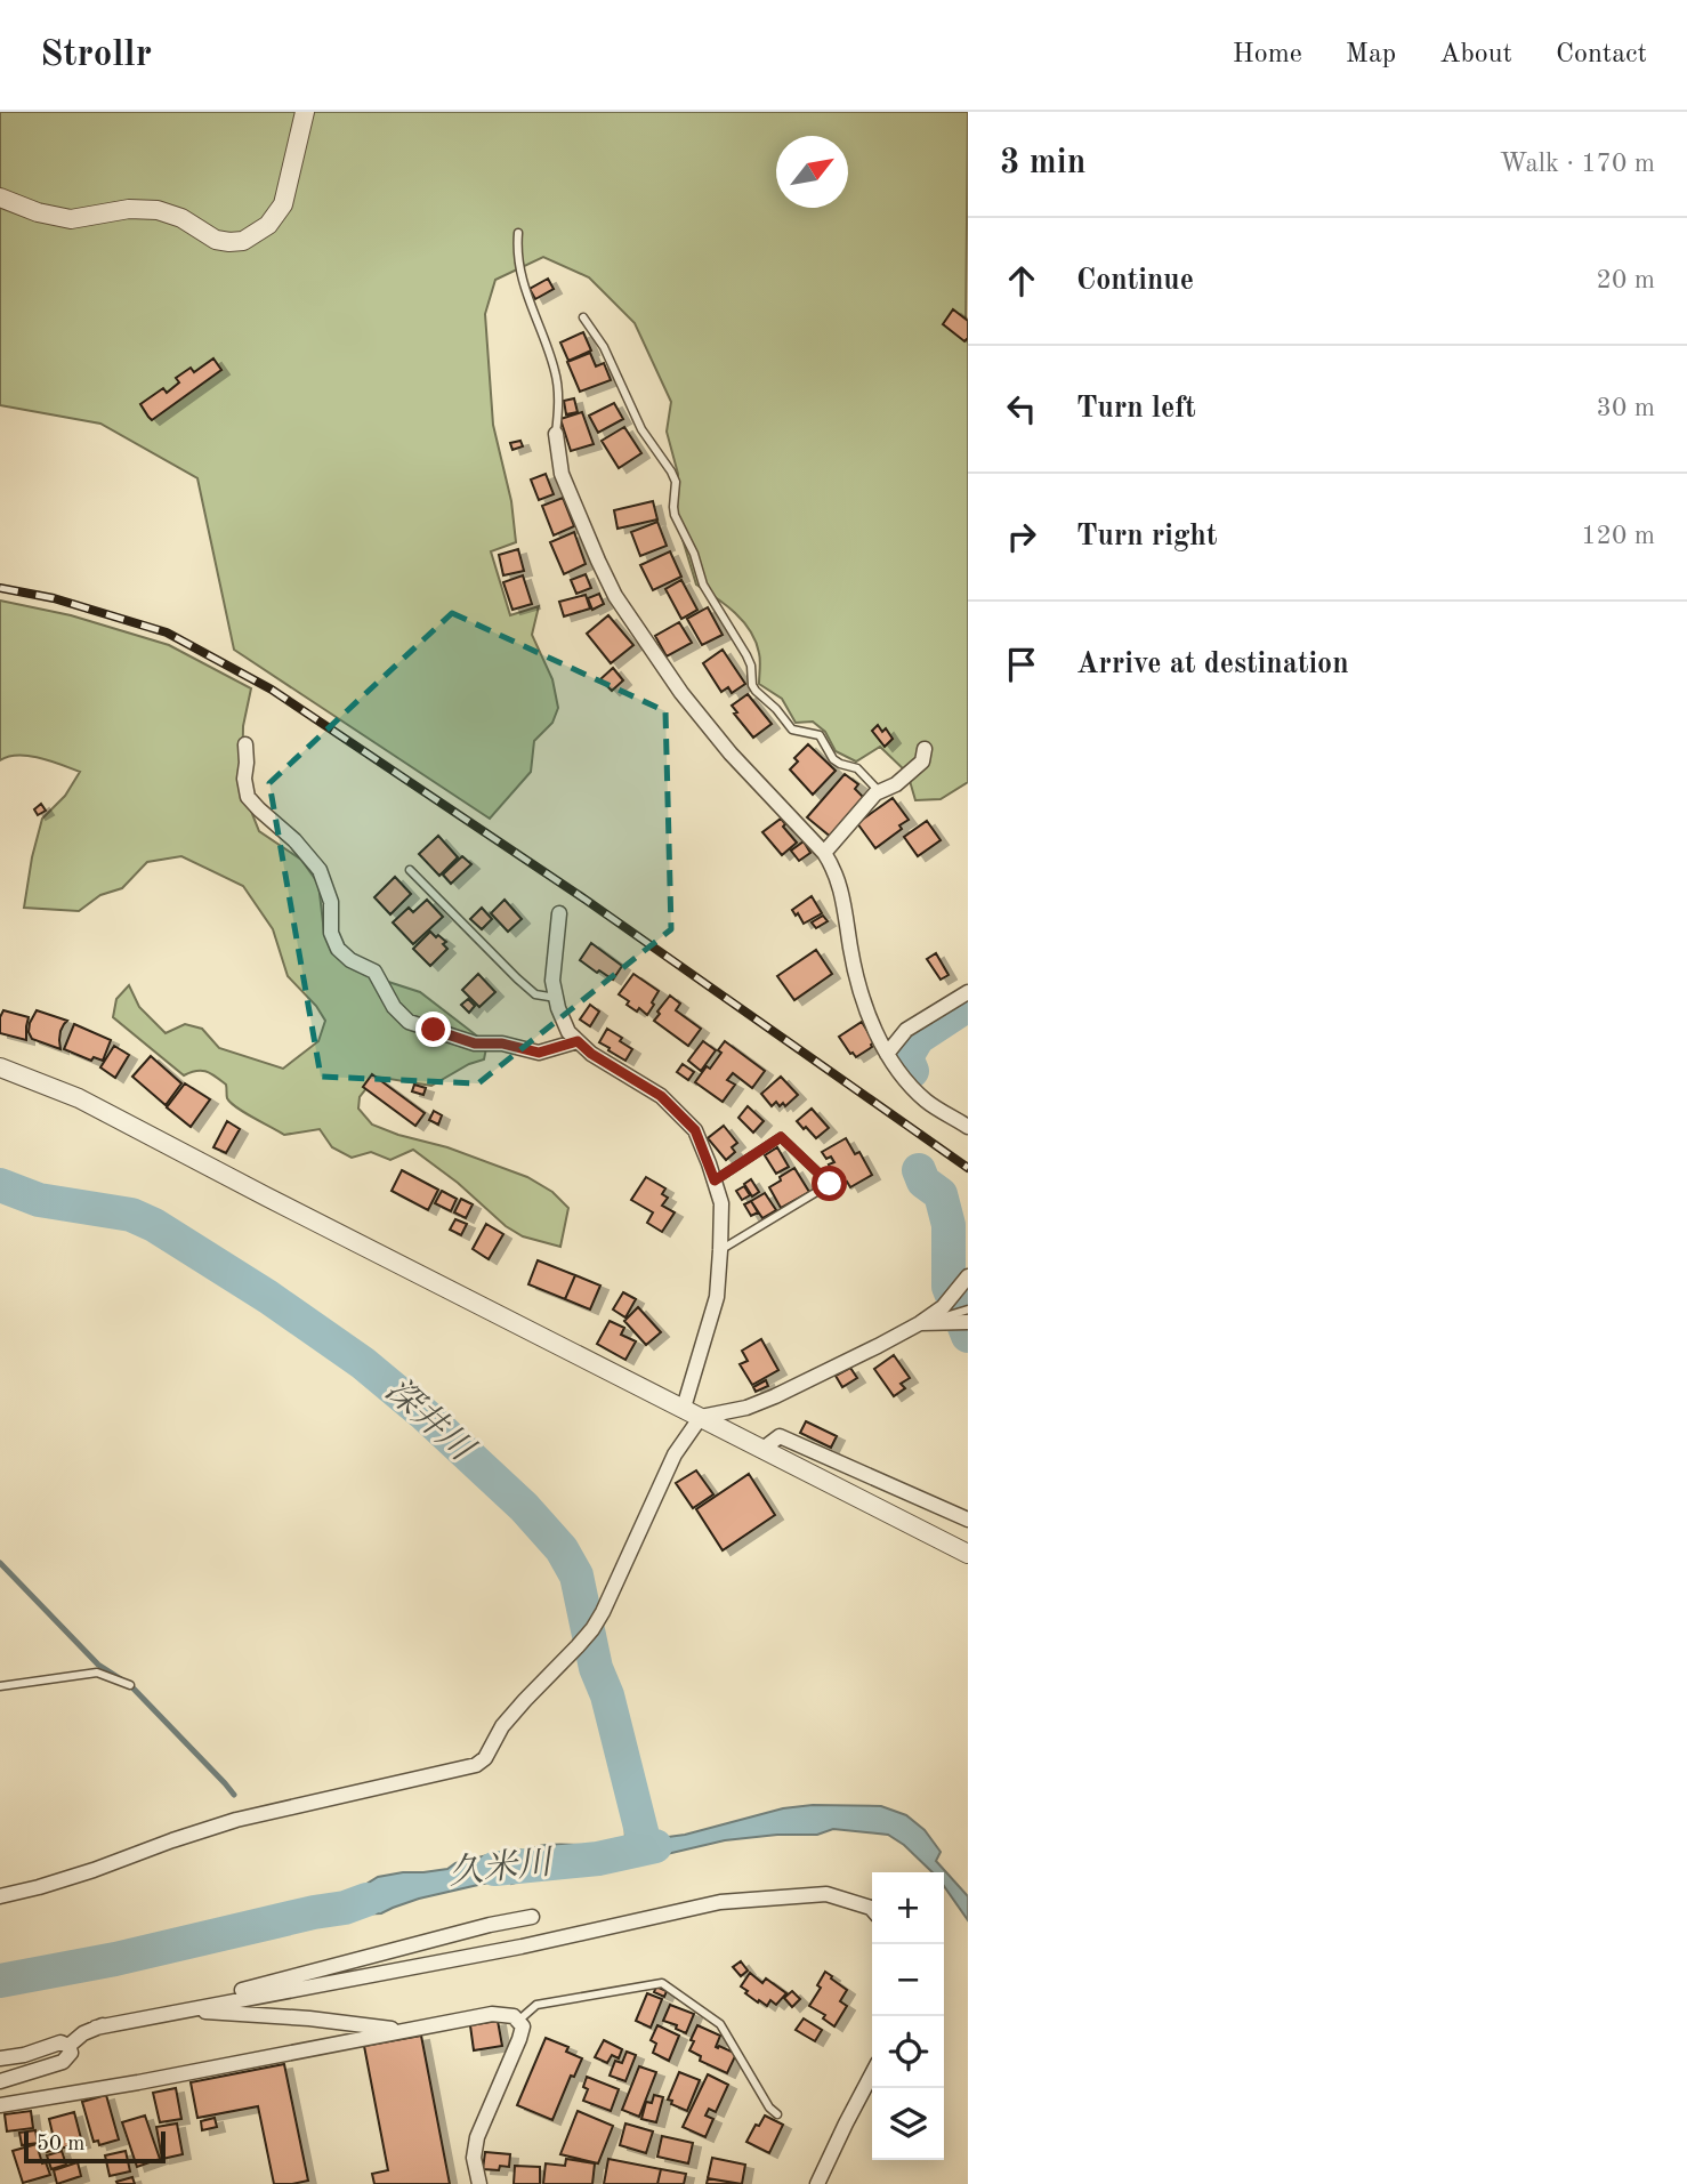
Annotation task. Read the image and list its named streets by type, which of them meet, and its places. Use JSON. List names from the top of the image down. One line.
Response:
{"water":["深井川","久米川"],"scale_bar":"50 m","north":"top right","page":{"header":"Strollr","nav":["Home","Map","About","Contact"],"heading":["3 min","Walk · 170 m"],"list":[["Continue","20 m"],["Turn left","30 m"],["Turn right","120 m"],"Arrive at destination"],"map_buttons":["+","−"],"scale":"50 m"}}
